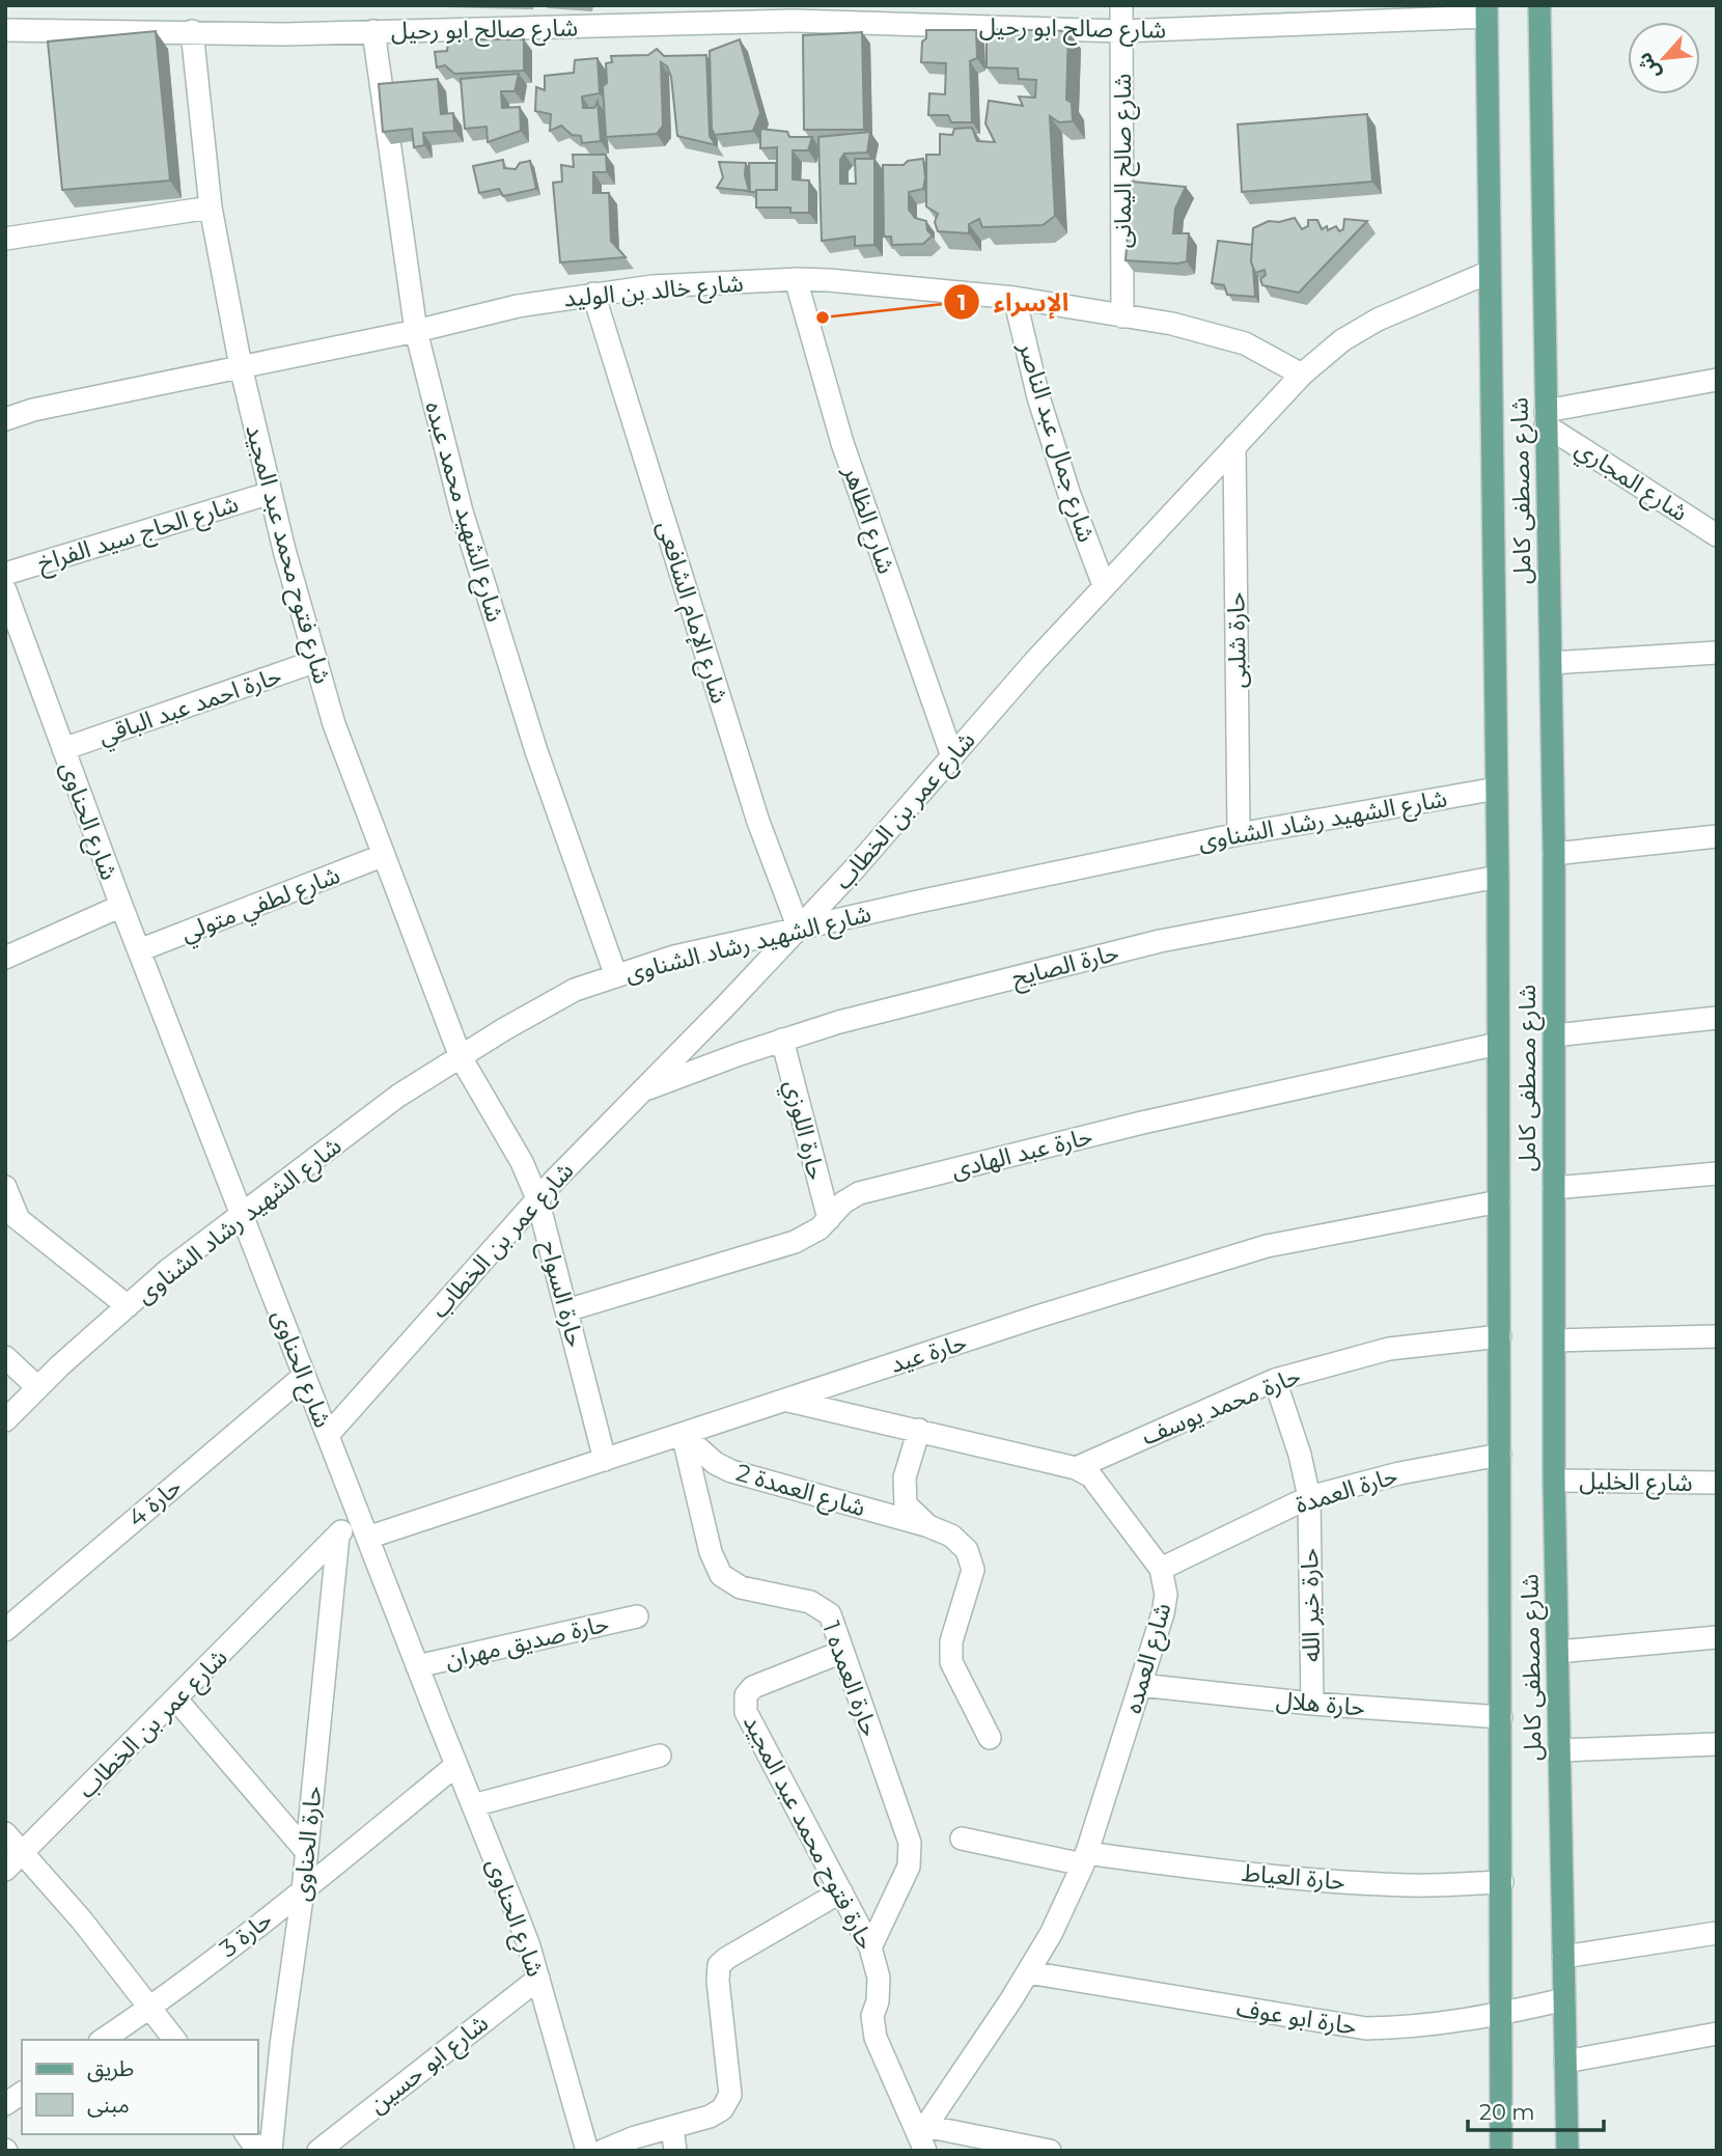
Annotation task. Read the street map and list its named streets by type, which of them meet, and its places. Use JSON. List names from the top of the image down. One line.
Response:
{"streets":{"main road":["شارع مصطفى كامل"],"street":["شارع صالح ابو رحيل","شارع صالح اليمانى","شارع خالد بن الوليد","شارع جمال عبد الناصر","شارع المجاري","شارع الشهيد محمد عبده","شارع الظاهر","شارع الحاج سيد الفراخ","شارع فتوح محمد عبد المجيد","شارع الإمام الشافعى","حارة شلبى","حارة احمد عبد الباقي","شارع عمر بن الخطاب","شارع الشهيد رشاد الشناوى","شارع الحناوى","شارع لطفي متولي","حارة الصايح","حارة اللوزي","حارة عبد الهادى","حارة السواح","حارة عيد","حارة محمد يوسف","شارع الخليل","شارع العمدة 2","حارة العمدة","حارة 4","حارة خير الله","حارة صديق مهران","شارع العمده","حارة العمده 1","حارة هلال","حارة فتوح محمد عبد المجيد","حارة الحناوى","حارة العياط","حارة 3","حارة ابو عوف","شارع ابو حسين"]},"crossings":[["شارع صالح ابو رحيل","شارع صالح اليمانى"],["شارع صالح ابو رحيل","شارع مصطفى كامل"],["شارع صالح ابو رحيل","شارع الشهيد محمد عبده"],["شارع صالح ابو رحيل","شارع فتوح محمد عبد المجيد"],["شارع صالح اليمانى","شارع خالد بن الوليد"],["شارع خالد بن الوليد","شارع جمال عبد الناصر"],["شارع خالد بن الوليد","شارع الشهيد محمد عبده"],["شارع خالد بن الوليد","شارع الظاهر"],["شارع خالد بن الوليد","شارع فتوح محمد عبد المجيد"],["شارع خالد بن الوليد","شارع الإمام الشافعى"],["شارع خالد بن الوليد","شارع عمر بن الخطاب"],["شارع جمال عبد الناصر","شارع عمر بن الخطاب"],["شارع المجاري","شارع مصطفى كامل"],["شارع مصطفى كامل","شارع عمر بن الخطاب"],["شارع مصطفى كامل","شارع الشهيد رشاد الشناوى"],["شارع مصطفى كامل","حارة الصايح"],["شارع مصطفى كامل","حارة عبد الهادى"],["شارع مصطفى كامل","حارة عيد"],["شارع مصطفى كامل","حارة محمد يوسف"],["شارع مصطفى كامل","شارع الخليل"],["شارع مصطفى كامل","حارة العمدة"],["شارع مصطفى كامل","حارة هلال"],["شارع مصطفى كامل","حارة العياط"],["شارع مصطفى كامل","حارة ابو عوف"],["شارع الشهيد محمد عبده","شارع الشهيد رشاد الشناوى"],["شارع الظاهر","شارع عمر بن الخطاب"],["شارع الحاج سيد الفراخ","شارع فتوح محمد عبد المجيد"],["شارع فتوح محمد عبد المجيد","حارة احمد عبد الباقي"],["شارع فتوح محمد عبد المجيد","شارع الشهيد رشاد الشناوى"],["شارع فتوح محمد عبد المجيد","شارع لطفي متولي"],["شارع فتوح محمد عبد المجيد","حارة السواح"],["شارع الإمام الشافعى","شارع عمر بن الخطاب"],["شارع الإمام الشافعى","شارع الشهيد رشاد الشناوى"],["حارة شلبى","شارع عمر بن الخطاب"],["حارة شلبى","شارع الشهيد رشاد الشناوى"],["حارة احمد عبد الباقي","شارع الحناوى"],["شارع عمر بن الخطاب","شارع الشهيد رشاد الشناوى"],["شارع عمر بن الخطاب","شارع الحناوى"],["شارع عمر بن الخطاب","حارة الصايح"],["شارع عمر بن الخطاب","حارة السواح"],["شارع عمر بن الخطاب","حارة الحناوى"],["شارع الشهيد رشاد الشناوى","شارع الحناوى"],["شارع الشهيد رشاد الشناوى","حارة السواح"],["شارع الحناوى","شارع لطفي متولي"],["شارع الحناوى","حارة عيد"],["شارع الحناوى","حارة 4"],["شارع الحناوى","حارة صديق مهران"],["شارع الحناوى","حارة 3"],["شارع الحناوى","شارع ابو حسين"],["حارة الصايح","حارة اللوزي"],["حارة اللوزي","حارة عبد الهادى"],["حارة عبد الهادى","حارة السواح"],["حارة السواح","حارة عيد"],["حارة عيد","شارع العمدة 2"],["حارة عيد","شارع العمده"],["حارة عيد","حارة العمده 1"],["حارة محمد يوسف","حارة خير الله"],["حارة محمد يوسف","شارع العمده"],["شارع العمدة 2","حارة العمده 1"],["حارة العمدة","حارة خير الله"],["حارة العمدة","شارع العمده"],["حارة خير الله","حارة هلال"],["شارع العمده","حارة هلال"],["شارع العمده","حارة فتوح محمد عبد المجيد"],["شارع العمده","حارة العياط"],["شارع العمده","حارة ابو عوف"],["حارة العمده 1","حارة فتوح محمد عبد المجيد"],["حارة الحناوى","حارة 3"]],"places":["الإسراء"],"legend":["طريق","مبنى"],"scale_bar":"20 m","north":"bottom left"}
